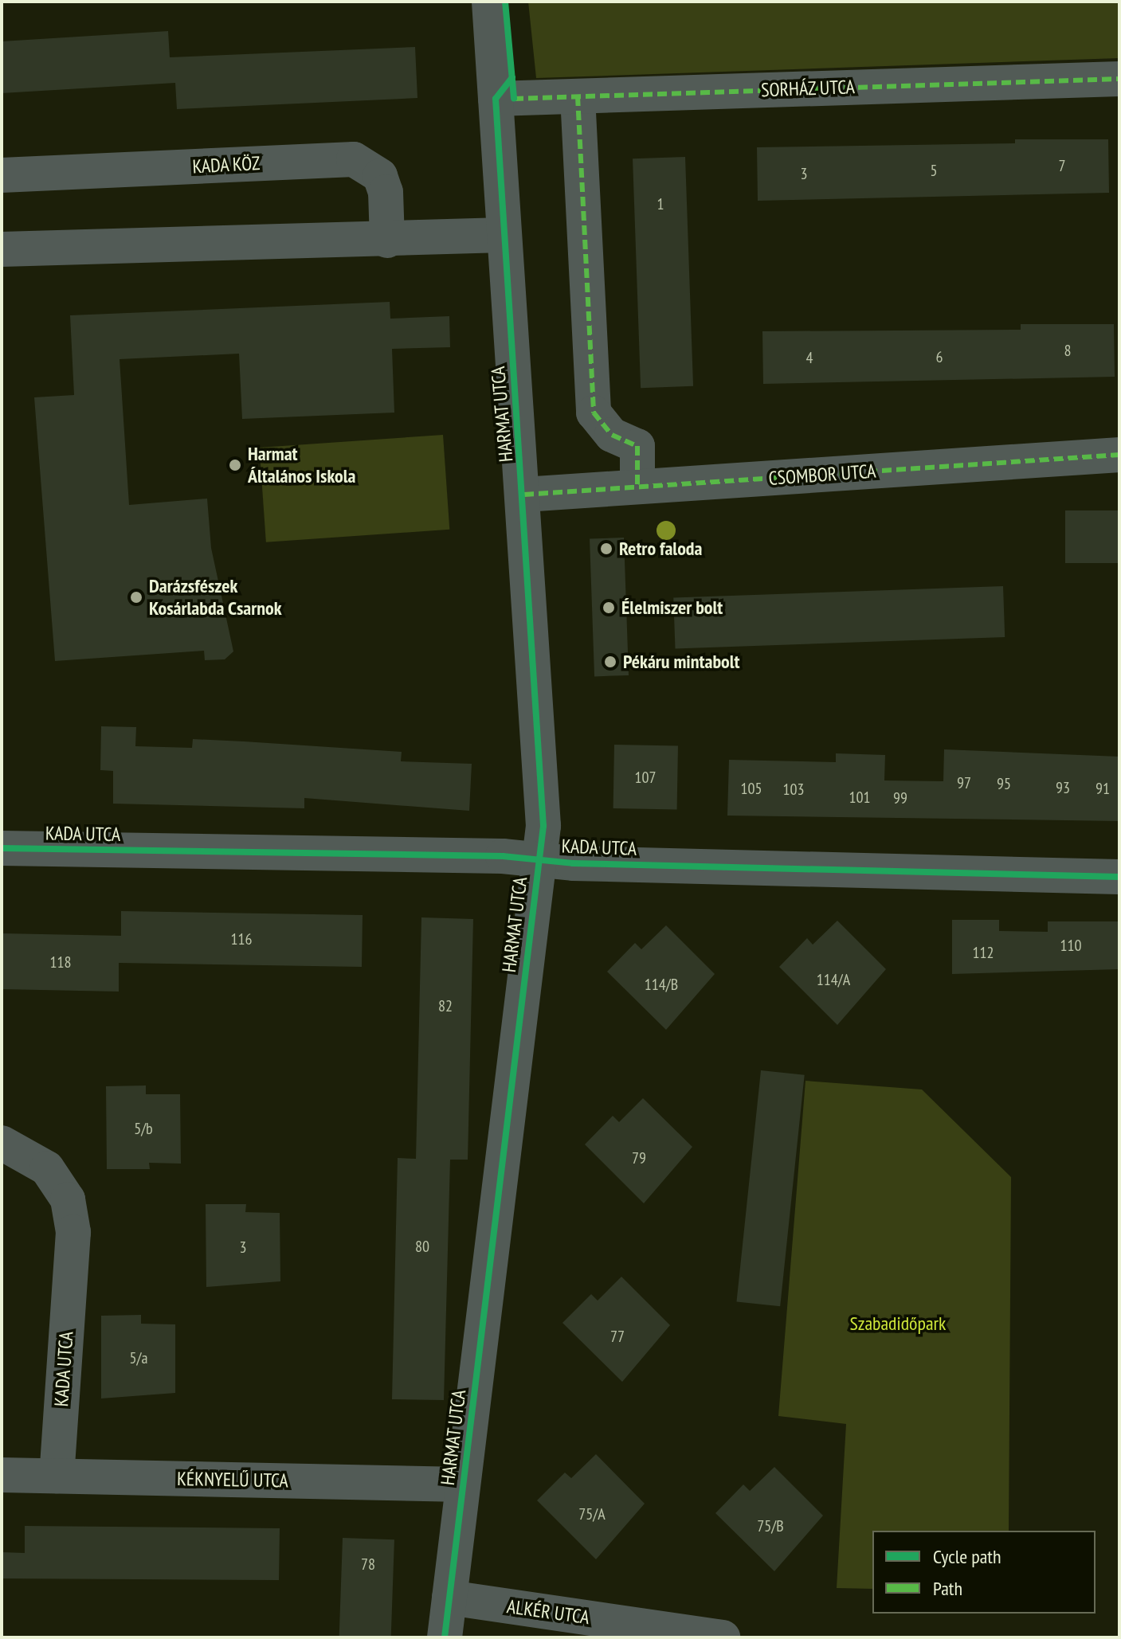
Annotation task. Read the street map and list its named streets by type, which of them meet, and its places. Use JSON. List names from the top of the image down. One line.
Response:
{"streets":{"street":["SORHÁZ UTCA","KADA KÖZ","HARMAT UTCA","CSOMBOR UTCA","KADA UTCA","KÉKNYELŰ UTCA","ALKÉR UTCA"]},"crossings":[["SORHÁZ UTCA","HARMAT UTCA"],["HARMAT UTCA","CSOMBOR UTCA"],["HARMAT UTCA","KADA UTCA"],["HARMAT UTCA","KÉKNYELŰ UTCA"],["HARMAT UTCA","ALKÉR UTCA"],["KADA UTCA","KÉKNYELŰ UTCA"]],"parks":["Szabadidőpark"],"places":["Harmat Általános Iskola","Retro faloda","Darázsfészek Kosárlabda Csarnok","Élelmiszer bolt","Pékáru mintabolt"],"house_numbers":["7","5","3","1","8","6","4","107","97","95","93","105","91","103","101","99","116","110","112","118","114/A","114/B","82","5/b","79","80","3","77","5/a","75/A","75/B","78"],"legend":["Cycle path","Path"]}
